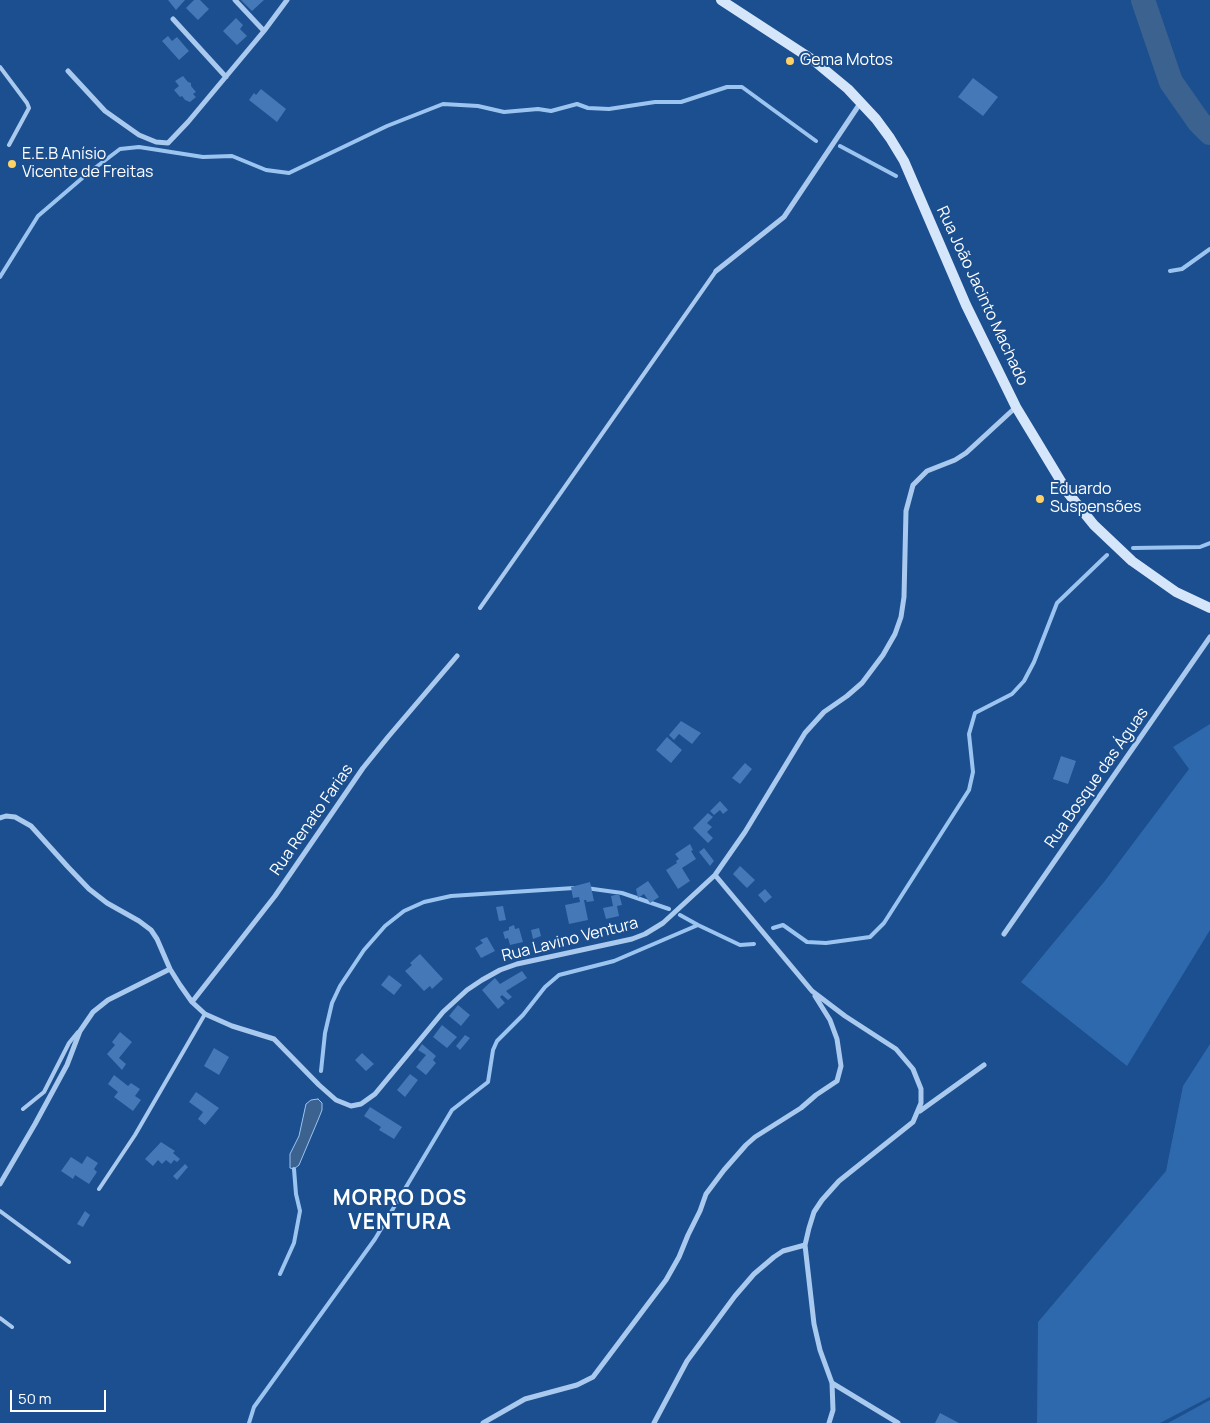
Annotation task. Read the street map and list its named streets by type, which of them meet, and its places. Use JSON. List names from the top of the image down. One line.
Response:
{"streets":{"main road":["Rua João Jacinto Machado"],"street":["Rua Bosque das Águas","Rua Renato Farias","Rua Lavino Ventura"]},"crossings":[["Rua João Jacinto Machado","Rua Lavino Ventura"],["Rua Renato Farias","Rua Lavino Ventura"]],"districts":["MORRO DOS VENTURA"],"places":["Gema Motos","E.E.B Anísio Vicente de Freitas","Eduardo Suspensões"],"scale_bar":"50 m"}
